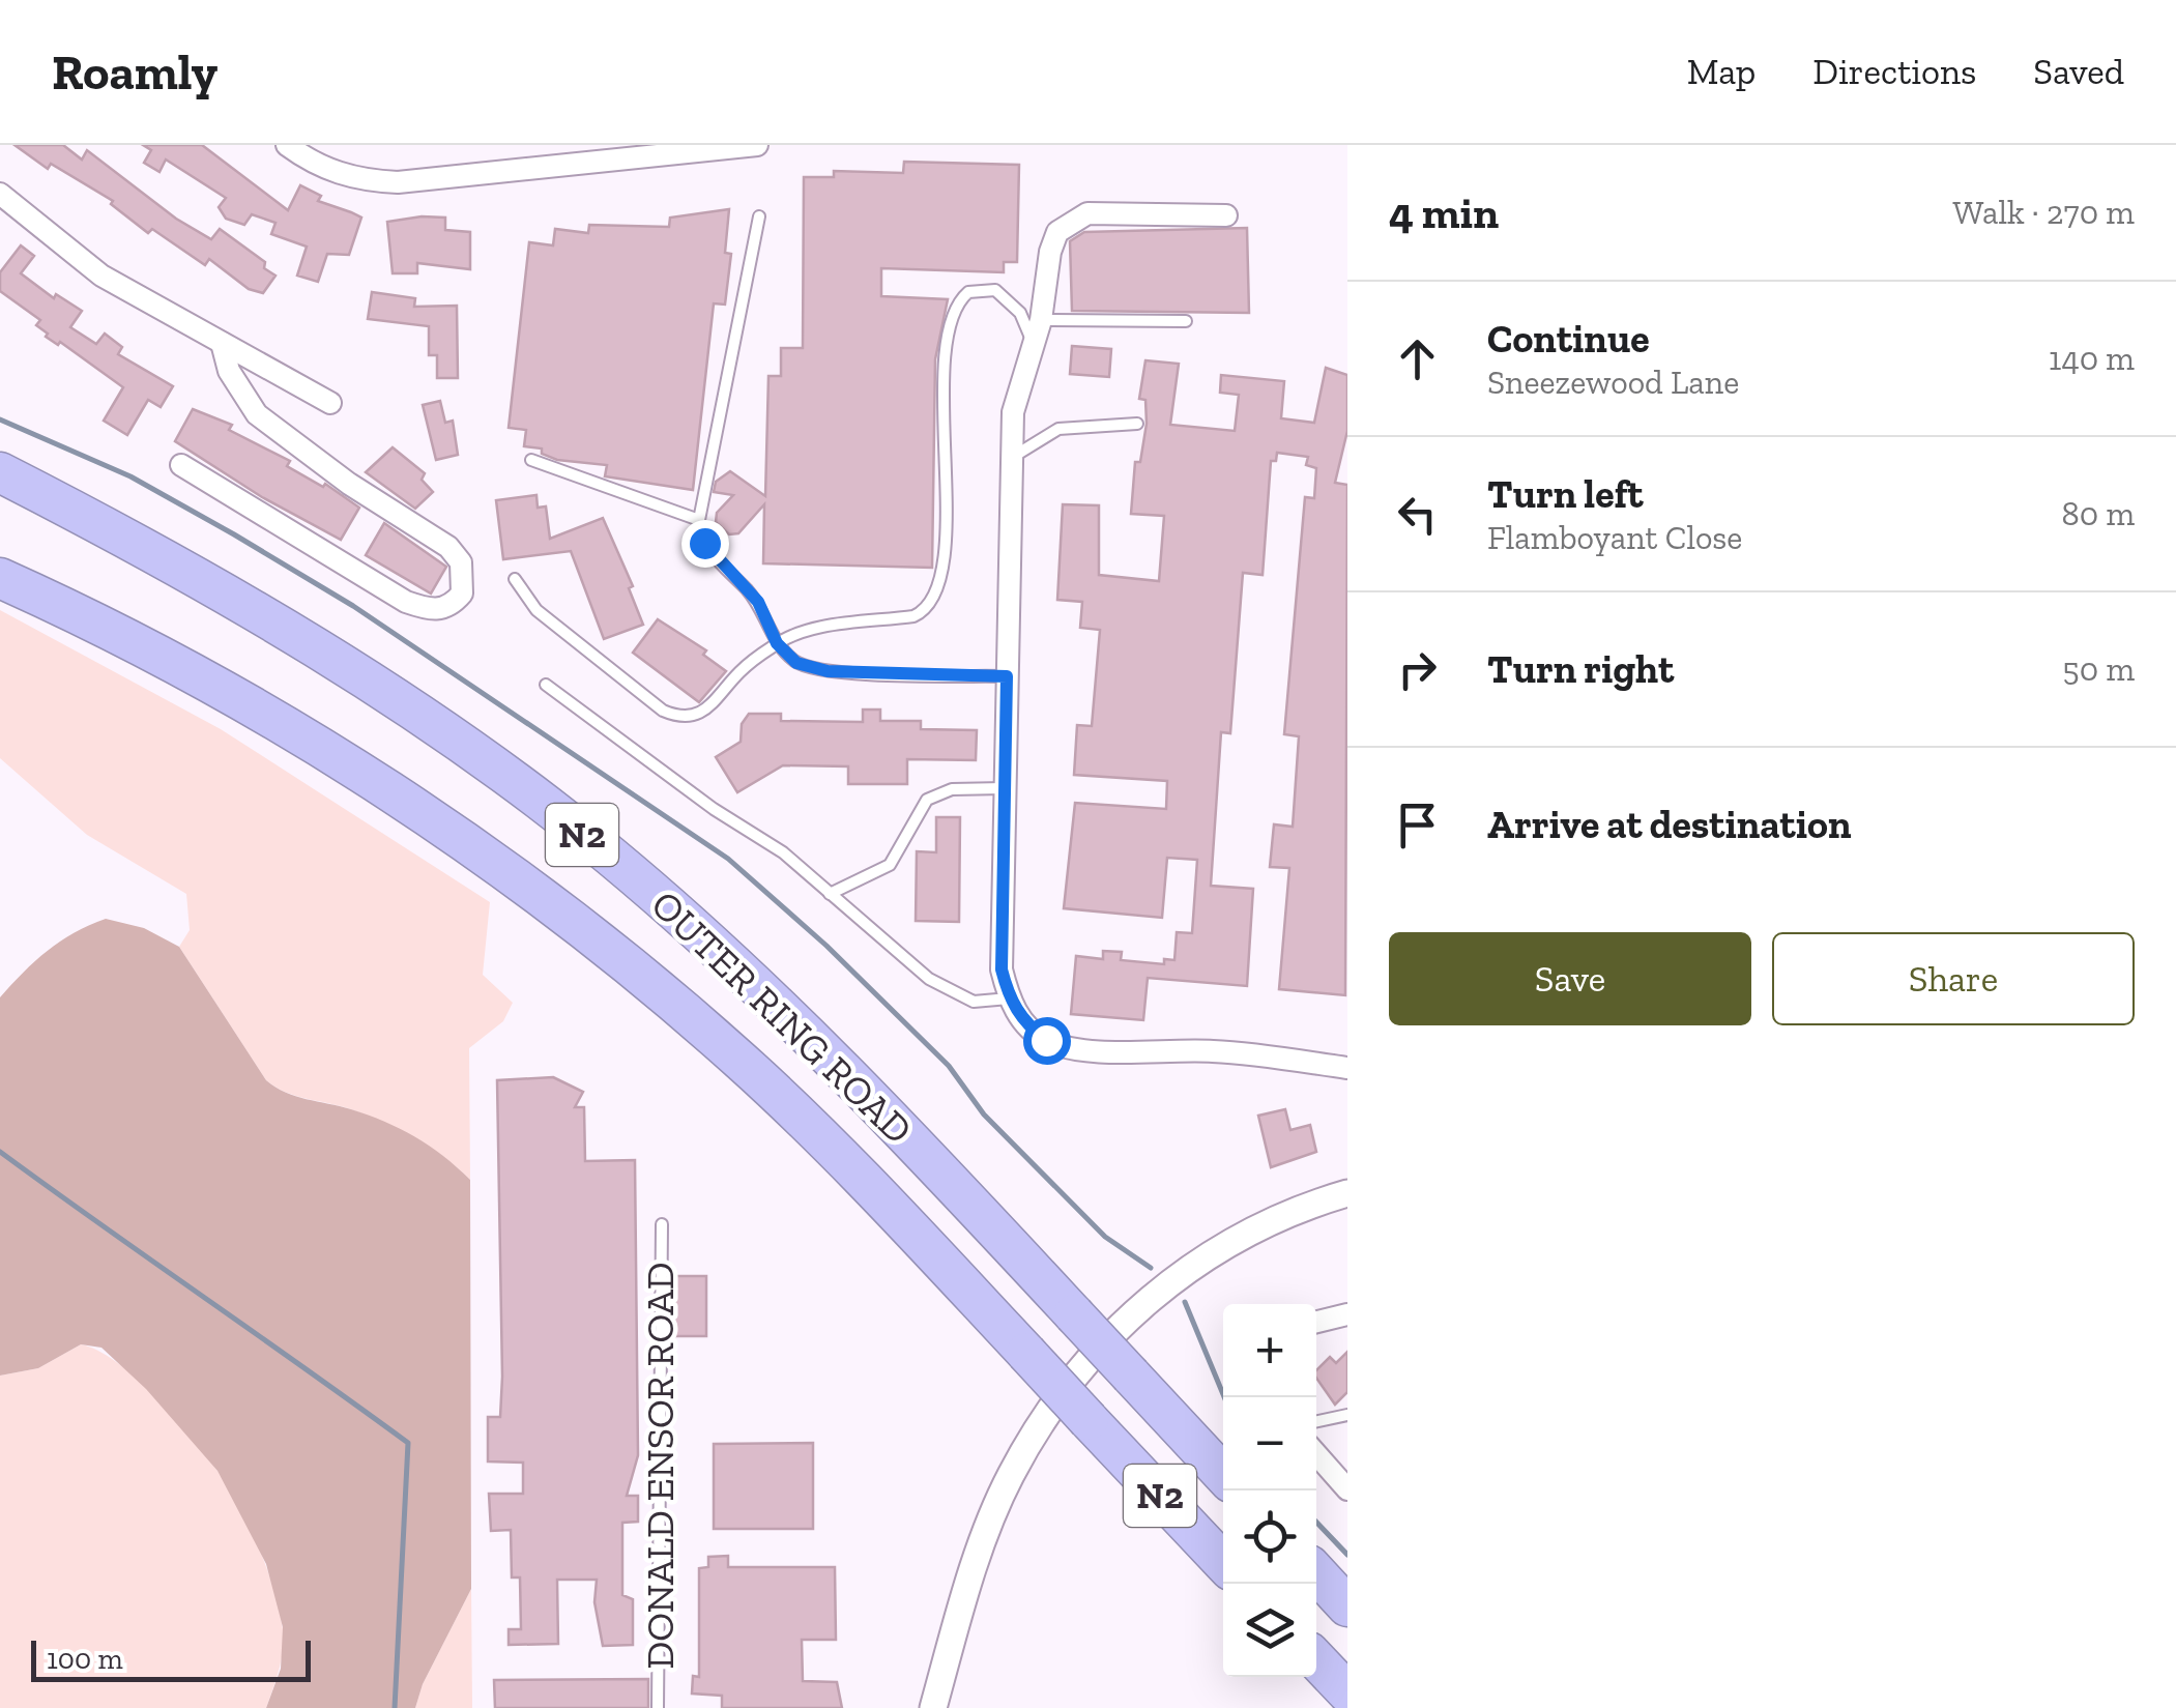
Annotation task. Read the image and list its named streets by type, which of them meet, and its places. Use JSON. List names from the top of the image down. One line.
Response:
{"streets":{"highway":["N2","OUTER RING ROAD"],"lane":["DONALD ENSOR ROAD"]},"scale_bar":"100 m","page":{"header":"Roamly","nav":["Map","Directions","Saved"],"heading":["4 min","Walk · 270 m"],"list":[["Continue","Sneezewood Lane","140 m"],["Turn left","Flamboyant Close","80 m"],["Turn right","50 m"],"Arrive at destination"],"buttons":["Save","Share"],"map_buttons":["+","−"],"scale":"100 m"}}
